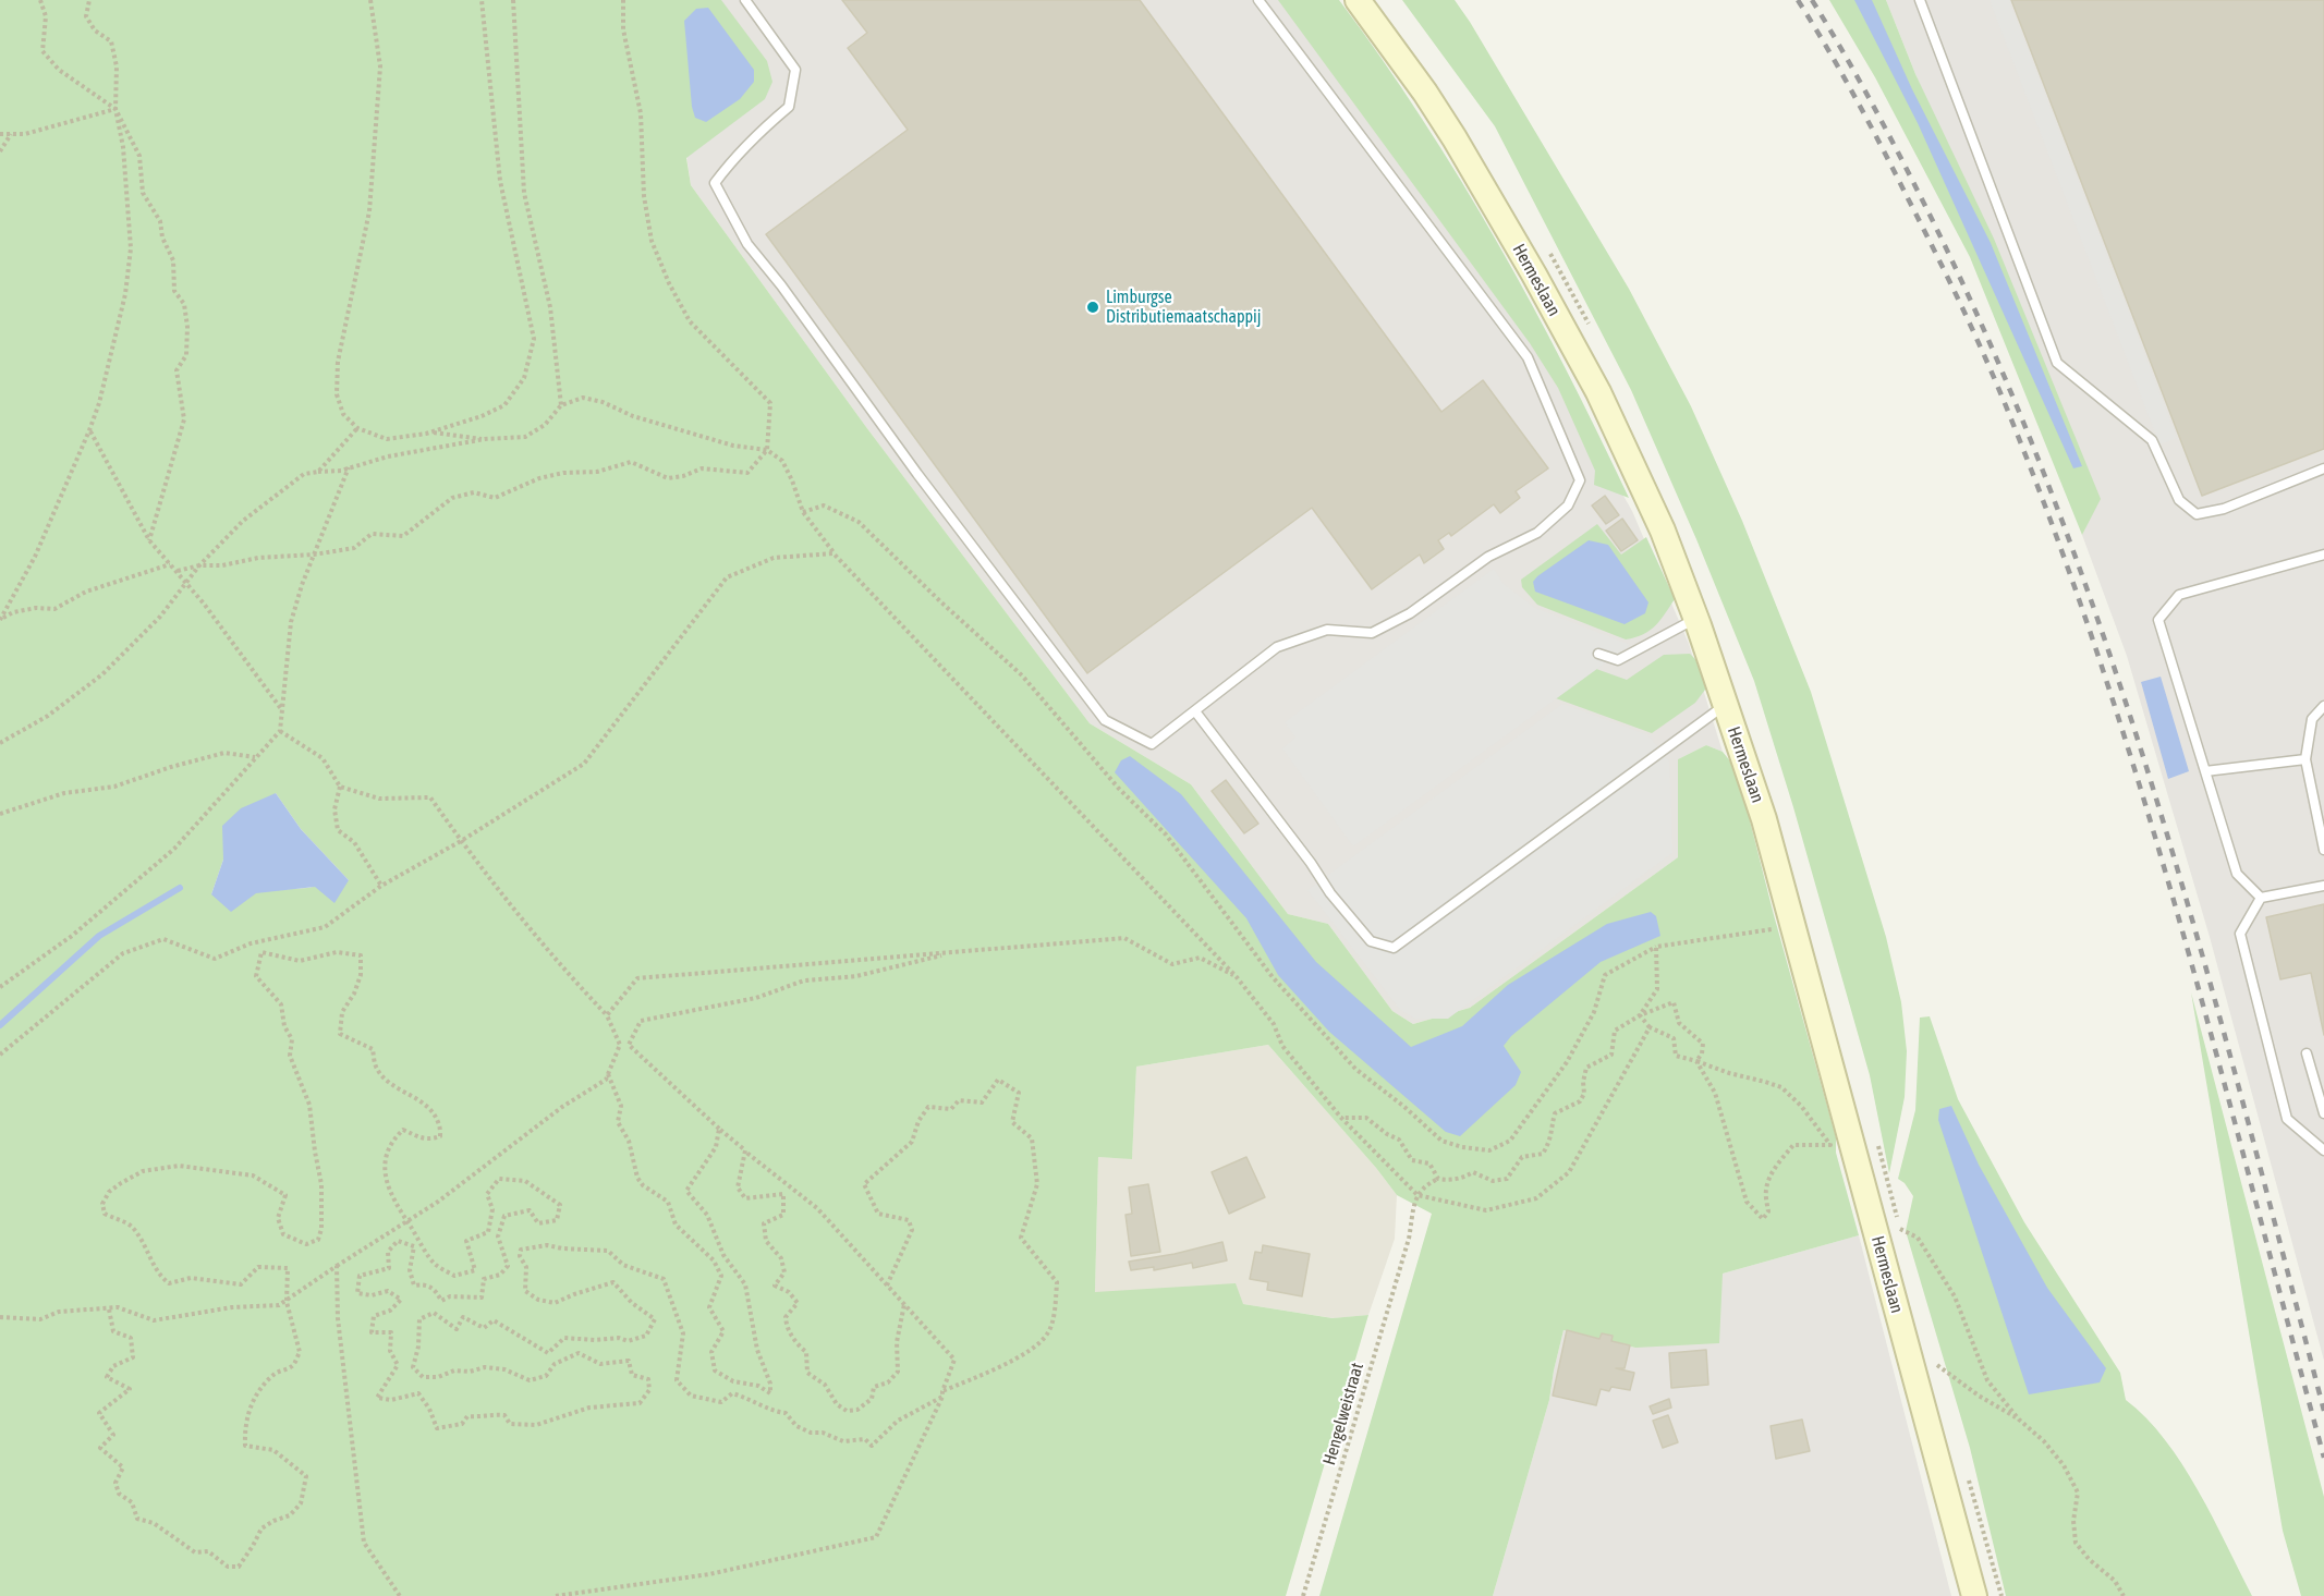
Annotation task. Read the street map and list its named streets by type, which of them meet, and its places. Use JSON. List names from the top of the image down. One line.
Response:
{"streets":{"street":["Hermeslaan"],"path":["Hengelweistraat"]},"places":["Limburgse Distributiemaatschappij"]}
